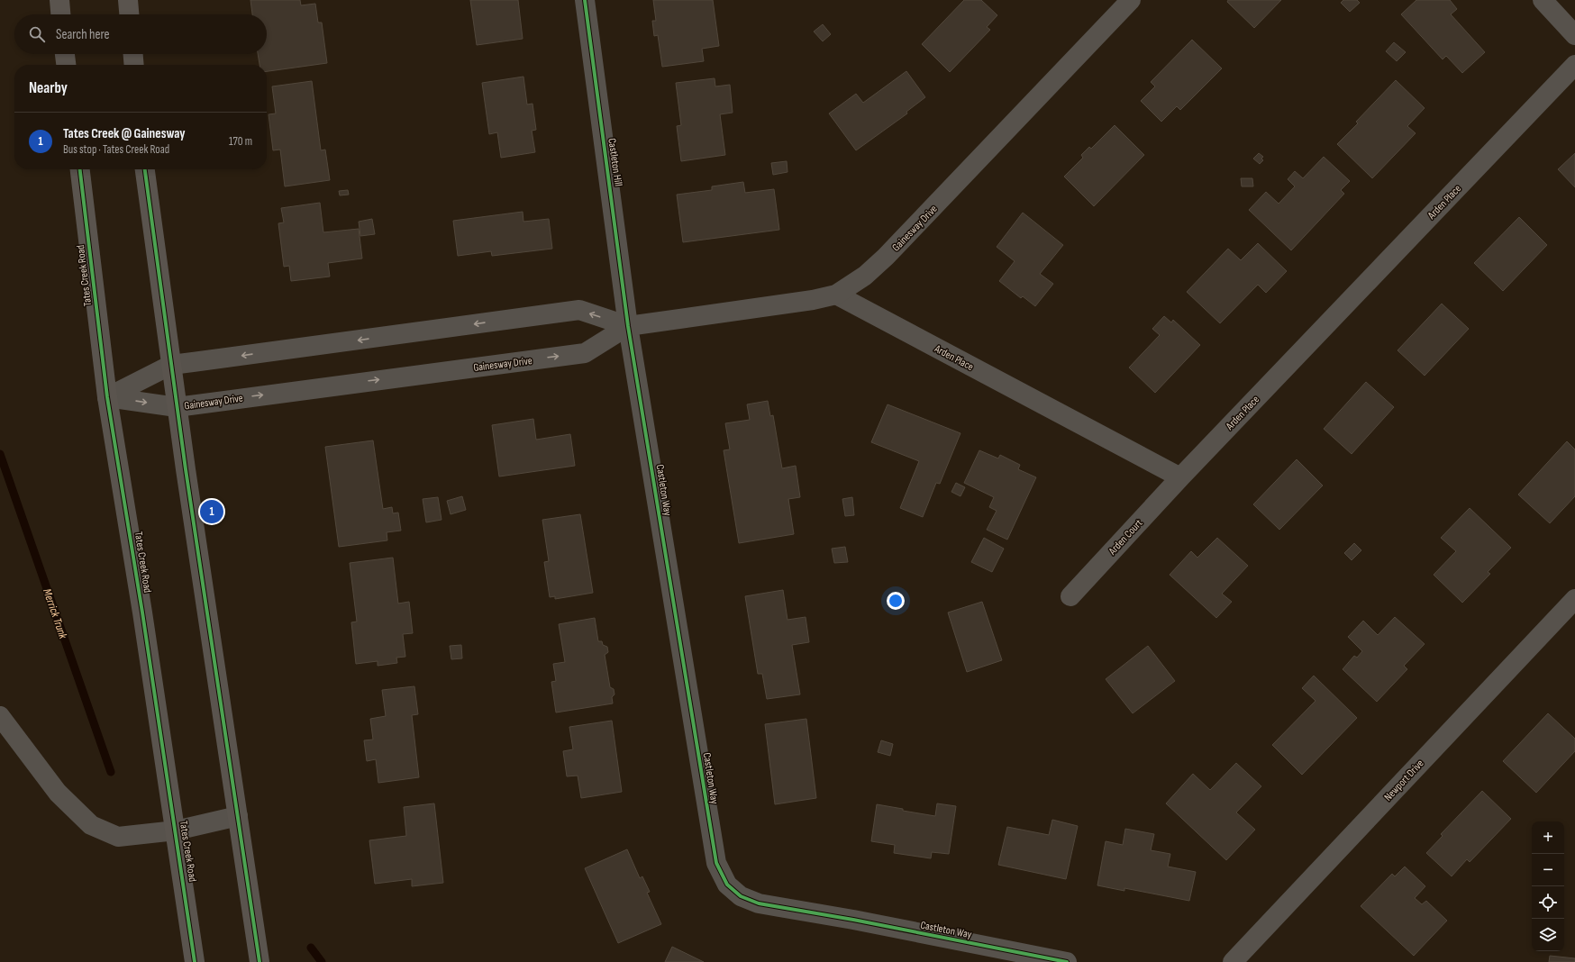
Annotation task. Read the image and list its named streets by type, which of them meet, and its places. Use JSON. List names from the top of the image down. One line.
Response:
{"streets":{"main road":["Tates Creek Road"],"street":["Castleton Hill","Arden Place","Gainesway Drive","Castleton Way","Arden Court","Newport Drive"]},"crossings":[["Castleton Hill","Gainesway Drive"],["Castleton Hill","Castleton Way"],["Arden Place","Gainesway Drive"],["Arden Place","Arden Court"],["Gainesway Drive","Tates Creek Road"],["Gainesway Drive","Castleton Way"]],"water":["Merrick Trunk"],"page":{"search":"Search here","heading":"Nearby","list":[{"mark":"1","name":"Tates Creek @ Gainesway","note":"Bus stop · Tates Creek Road","value":"170 m"}],"pins":"1","map_buttons":["+","−"]}}
